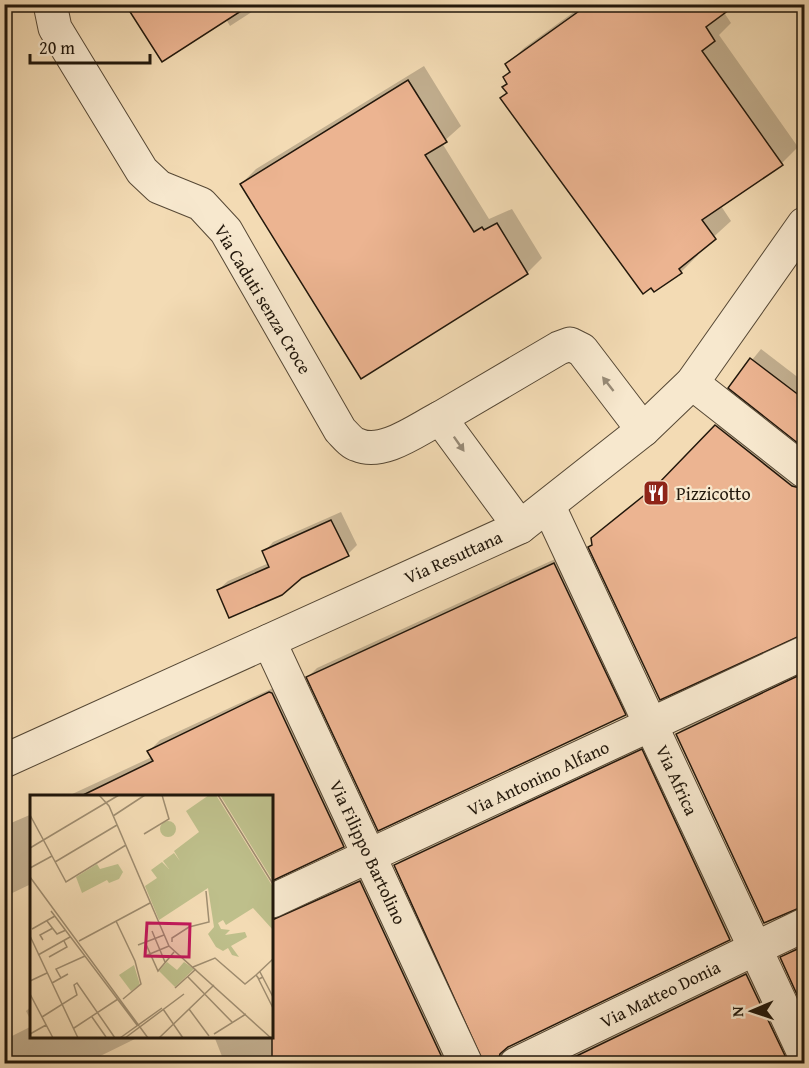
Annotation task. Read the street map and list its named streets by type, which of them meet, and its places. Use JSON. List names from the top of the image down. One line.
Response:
{"streets":{"street":["Via Caduti senza Croce","Via Resuttana","Via Antonino Alfano","Via Africa","Via Filippo Bartolino","Via Matteo Donia"]},"crossings":[["Via Resuttana","Via Africa"],["Via Resuttana","Via Filippo Bartolino"],["Via Antonino Alfano","Via Africa"],["Via Antonino Alfano","Via Filippo Bartolino"],["Via Africa","Via Matteo Donia"]],"places":{"restaurant":["Pizzicotto"]},"scale_bar":"20 m","north":"left"}
